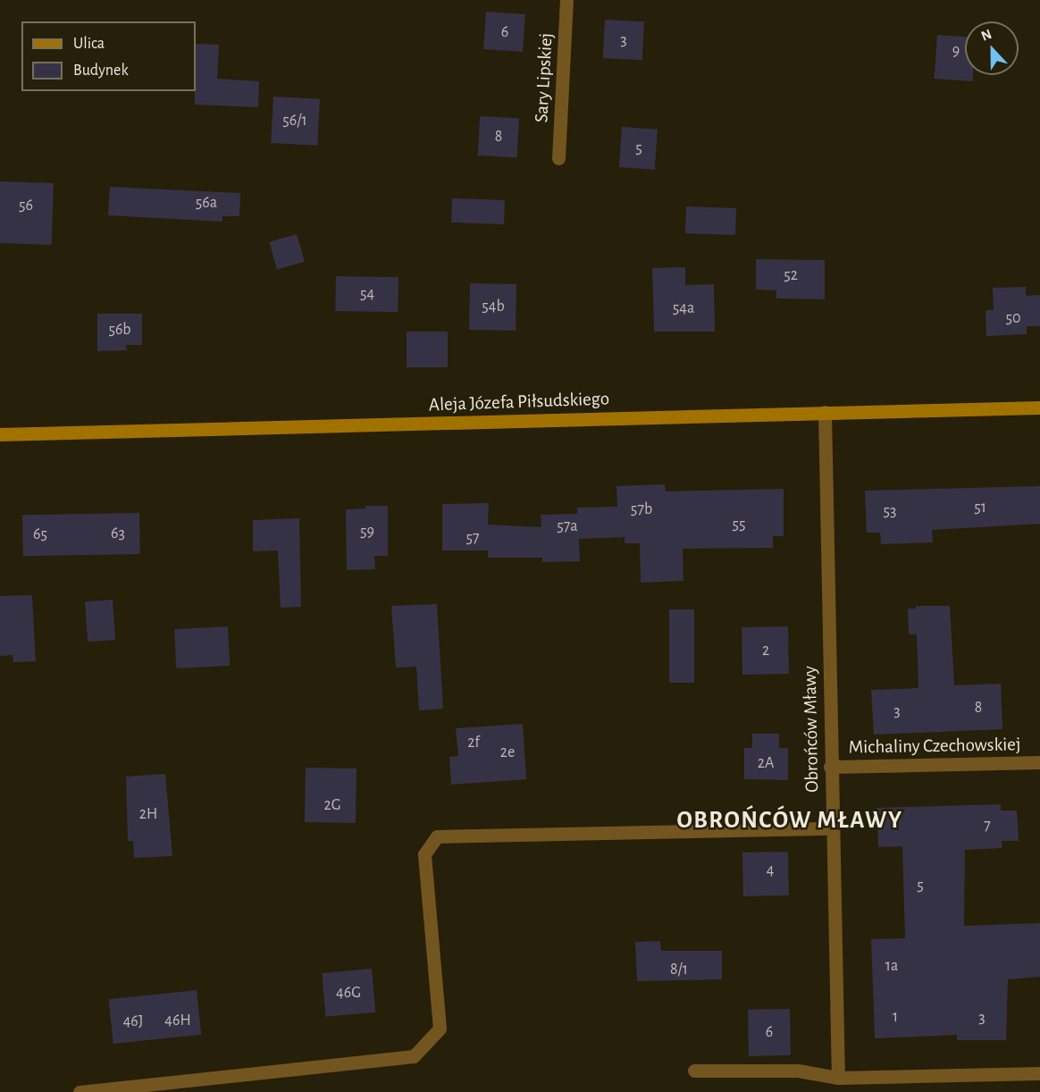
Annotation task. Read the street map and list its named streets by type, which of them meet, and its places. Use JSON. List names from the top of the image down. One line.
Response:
{"streets":{"main road":["Aleja Józefa Piłsudskiego"],"street":["Sary Lipskiej","Obrońców Mławy","Michaliny Czechowskiej"]},"crossings":[["Aleja Józefa Piłsudskiego","Obrońców Mławy"],["Obrońców Mławy","Michaliny Czechowskiej"]],"districts":["OBROŃCÓW MŁAWY"],"house_numbers":["6","3","9","56/1","8","5","56a","56","52","54","54b","54a","50","56b","51","57b","53","55","57a","59","63","65","57","2","8","3","2f","2e","2A","2G","2H","7","4","5","1a","8/1","46G","1","3","46H","46J","6"],"legend":["Ulica","Budynek"],"north":"top"}
